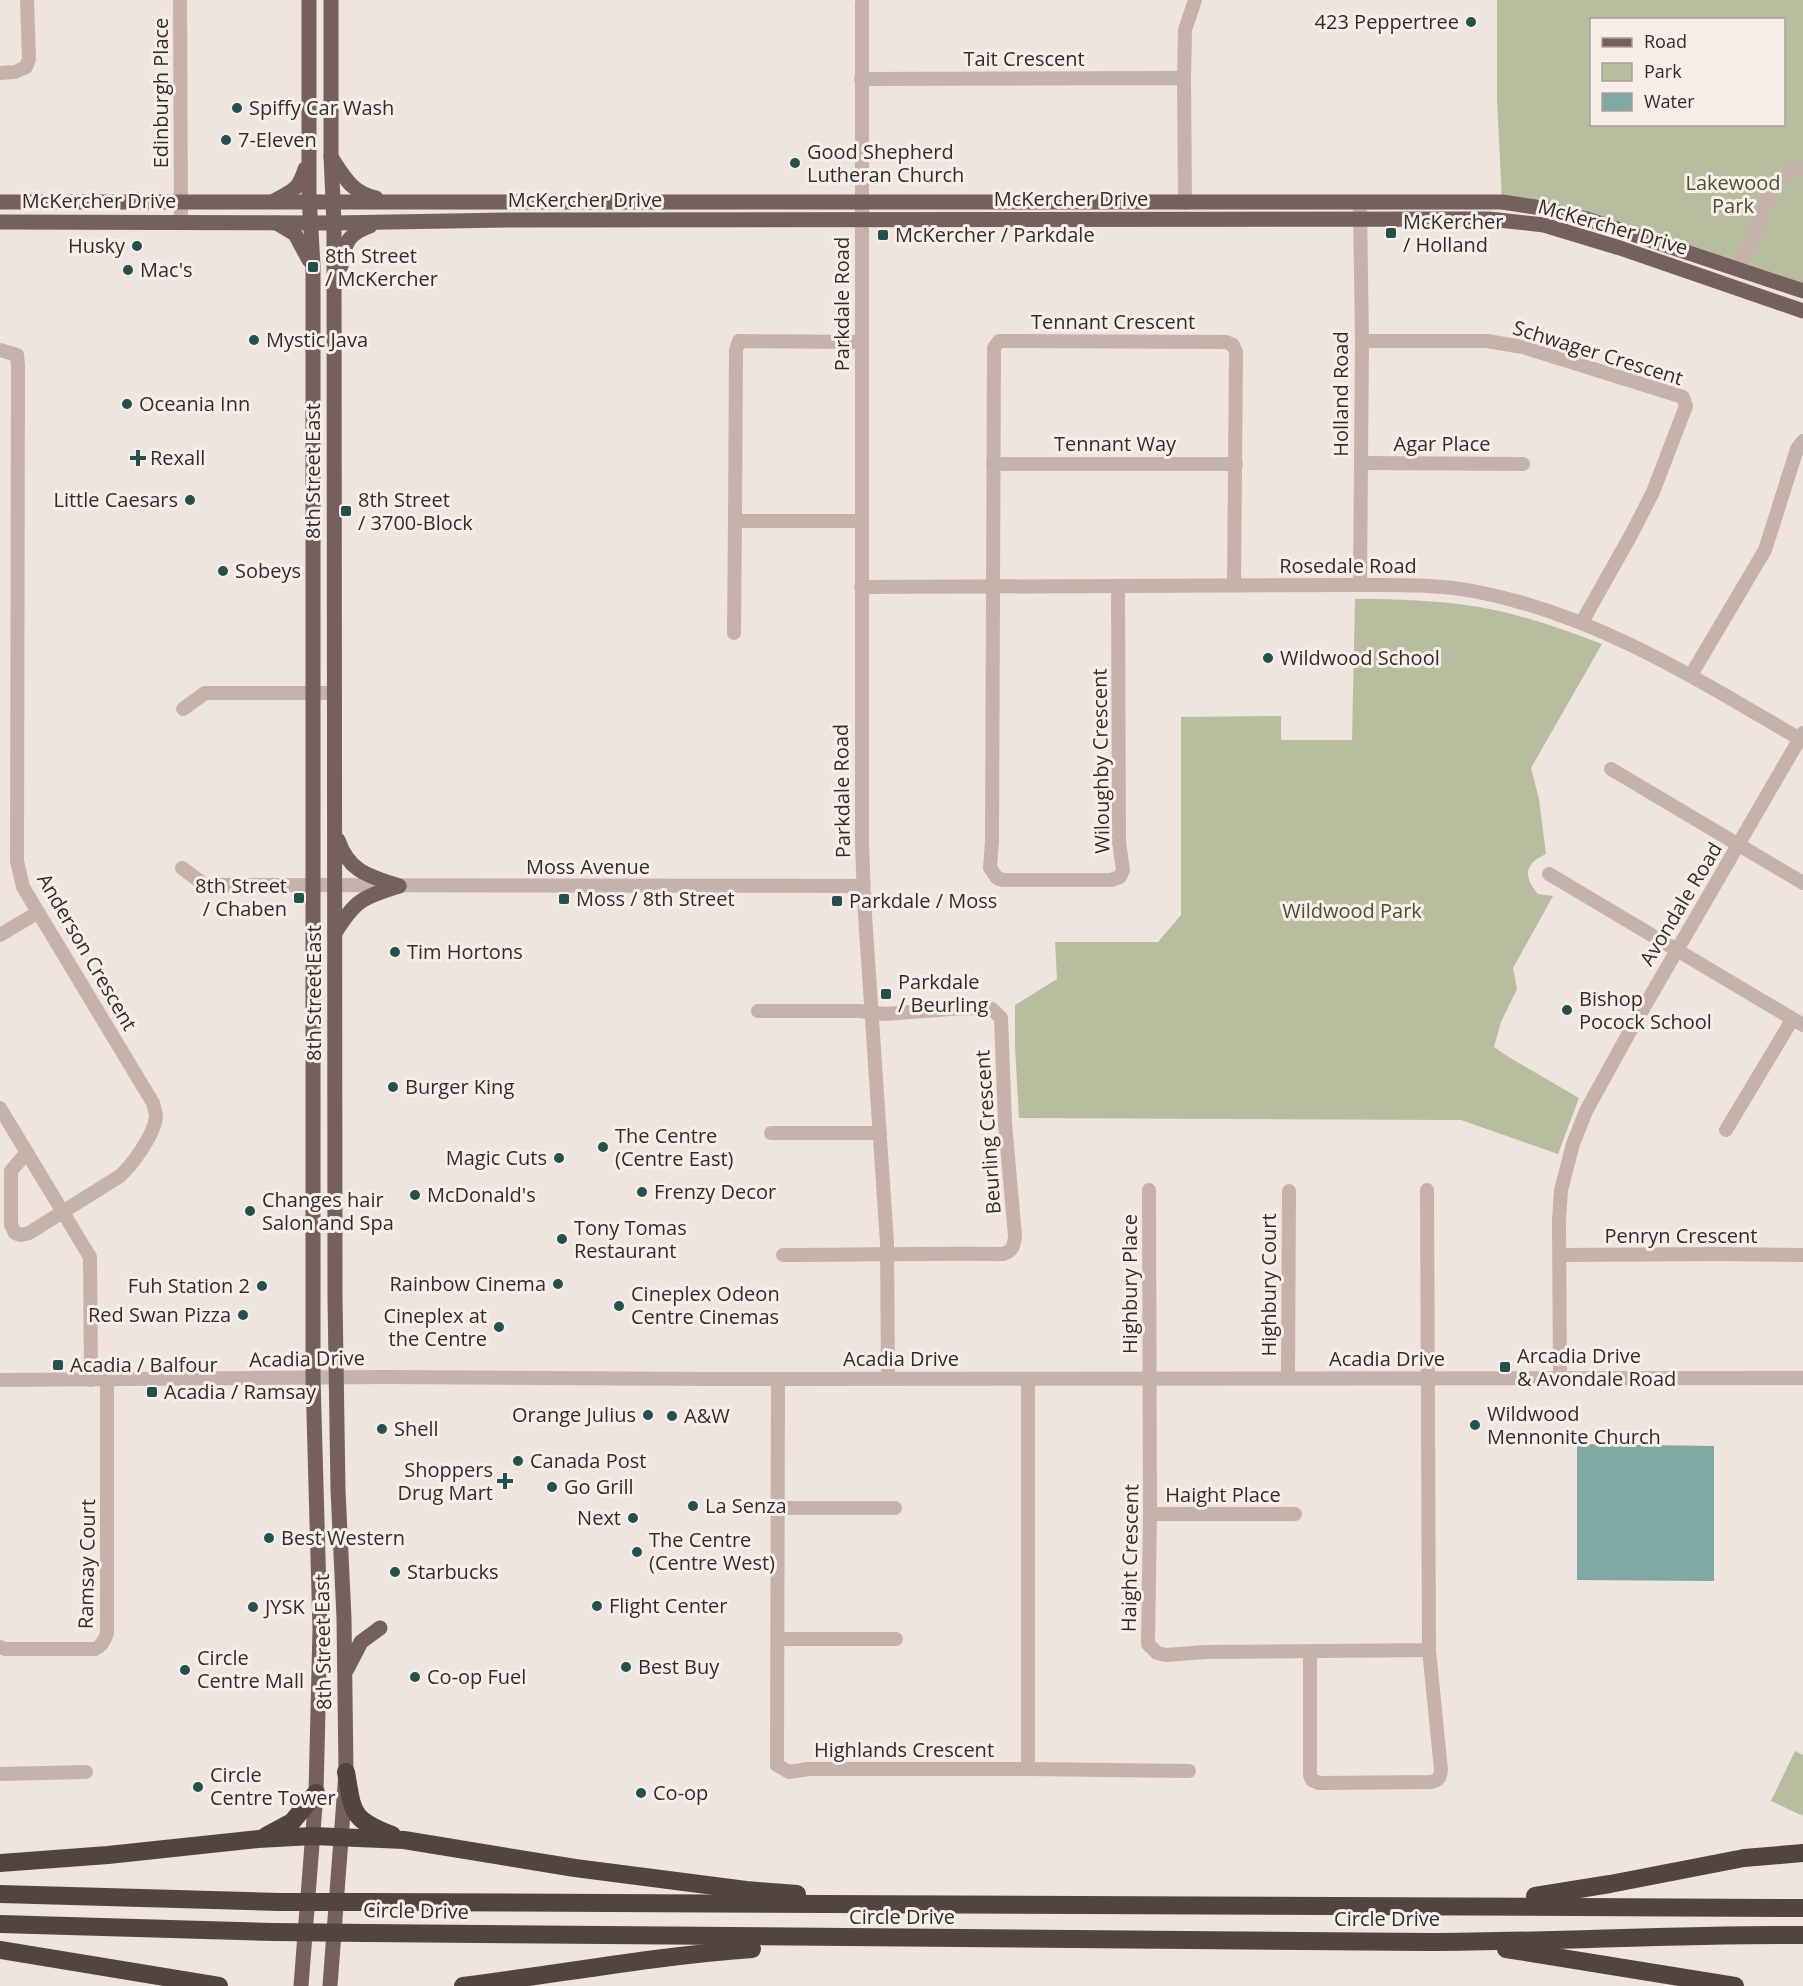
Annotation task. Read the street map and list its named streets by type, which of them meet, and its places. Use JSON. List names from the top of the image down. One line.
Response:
{"streets":{"highway":["Circle Drive"],"main road":["McKercher Drive","8th Street East"],"street":["Tait Crescent","Edinburgh Place","Parkdale Road","Tennant Crescent","Schwager Crescent","Holland Road","Tennant Way","Agar Place","Rosedale Road","Wiloughby Crescent","Moss Avenue","Avondale Road","Anderson Crescent","Beurling Crescent","Penryn Crescent","Highbury Place","Highbury Court","Acadia Drive","Haight Place","Haight Crescent","Ramsay Court","Highlands Crescent"]},"crossings":[["Edinburgh Place","McKercher Drive"],["McKercher Drive","Parkdale Road"],["McKercher Drive","Holland Road"],["McKercher Drive","8th Street East"],["Parkdale Road","Rosedale Road"],["Parkdale Road","Moss Avenue"],["Parkdale Road","Beurling Crescent"],["Parkdale Road","Acadia Drive"],["Tennant Crescent","Tennant Way"],["Tennant Crescent","Rosedale Road"],["Tennant Crescent","Wiloughby Crescent"],["Schwager Crescent","Holland Road"],["Schwager Crescent","Rosedale Road"],["Holland Road","Agar Place"],["Holland Road","Rosedale Road"],["8th Street East","Moss Avenue"],["8th Street East","Acadia Drive"],["Rosedale Road","Wiloughby Crescent"],["Rosedale Road","Avondale Road"],["Avondale Road","Penryn Crescent"],["Avondale Road","Acadia Drive"],["Highbury Place","Acadia Drive"],["Highbury Place","Haight Crescent"],["Highbury Court","Acadia Drive"],["Acadia Drive","Haight Crescent"],["Acadia Drive","Ramsay Court"],["Acadia Drive","Highlands Crescent"],["Haight Place","Haight Crescent"]],"parks":["Lakewood Park","Wildwood Park"],"places":{"other":["423 Peppertree","Spiffy Car Wash","7-Eleven","Good Shepherd Lutheran Church","Husky","Mac's","Mystic Java","Oceania Inn","Little Caesars","Sobeys","Wildwood School","Tim Hortons","Bishop Pocock School","Burger King","The Centre (Centre East)","Magic Cuts","Frenzy Decor","McDonald's","Changes hair Salon and Spa","Tony Tomas Restaurant","Rainbow Cinema","Fuh Station 2","Cineplex Odeon Centre Cinemas","Red Swan Pizza","Cineplex at the Centre","Orange Julius","A&W","Wildwood Mennonite Church","Shell","Canada Post","Go Grill","La Senza","Next","Best Western","The Centre (Centre West)","Starbucks","Flight Center","JYSK","Best Buy","Circle Centre Mall","Co-op Fuel","Circle Centre Tower","Co-op"],"transit":["McKercher / Holland","McKercher / Parkdale","8th Street / McKercher","8th Street / 3700-Block","8th Street / Chaben","Moss / 8th Street","Parkdale / Moss","Parkdale / Beurling","Acadia / Balfour","Arcadia Drive & Avondale Road","Acadia / Ramsay"],"health":["Rexall","Shoppers Drug Mart"]},"legend":["Road","Park","Water"]}
